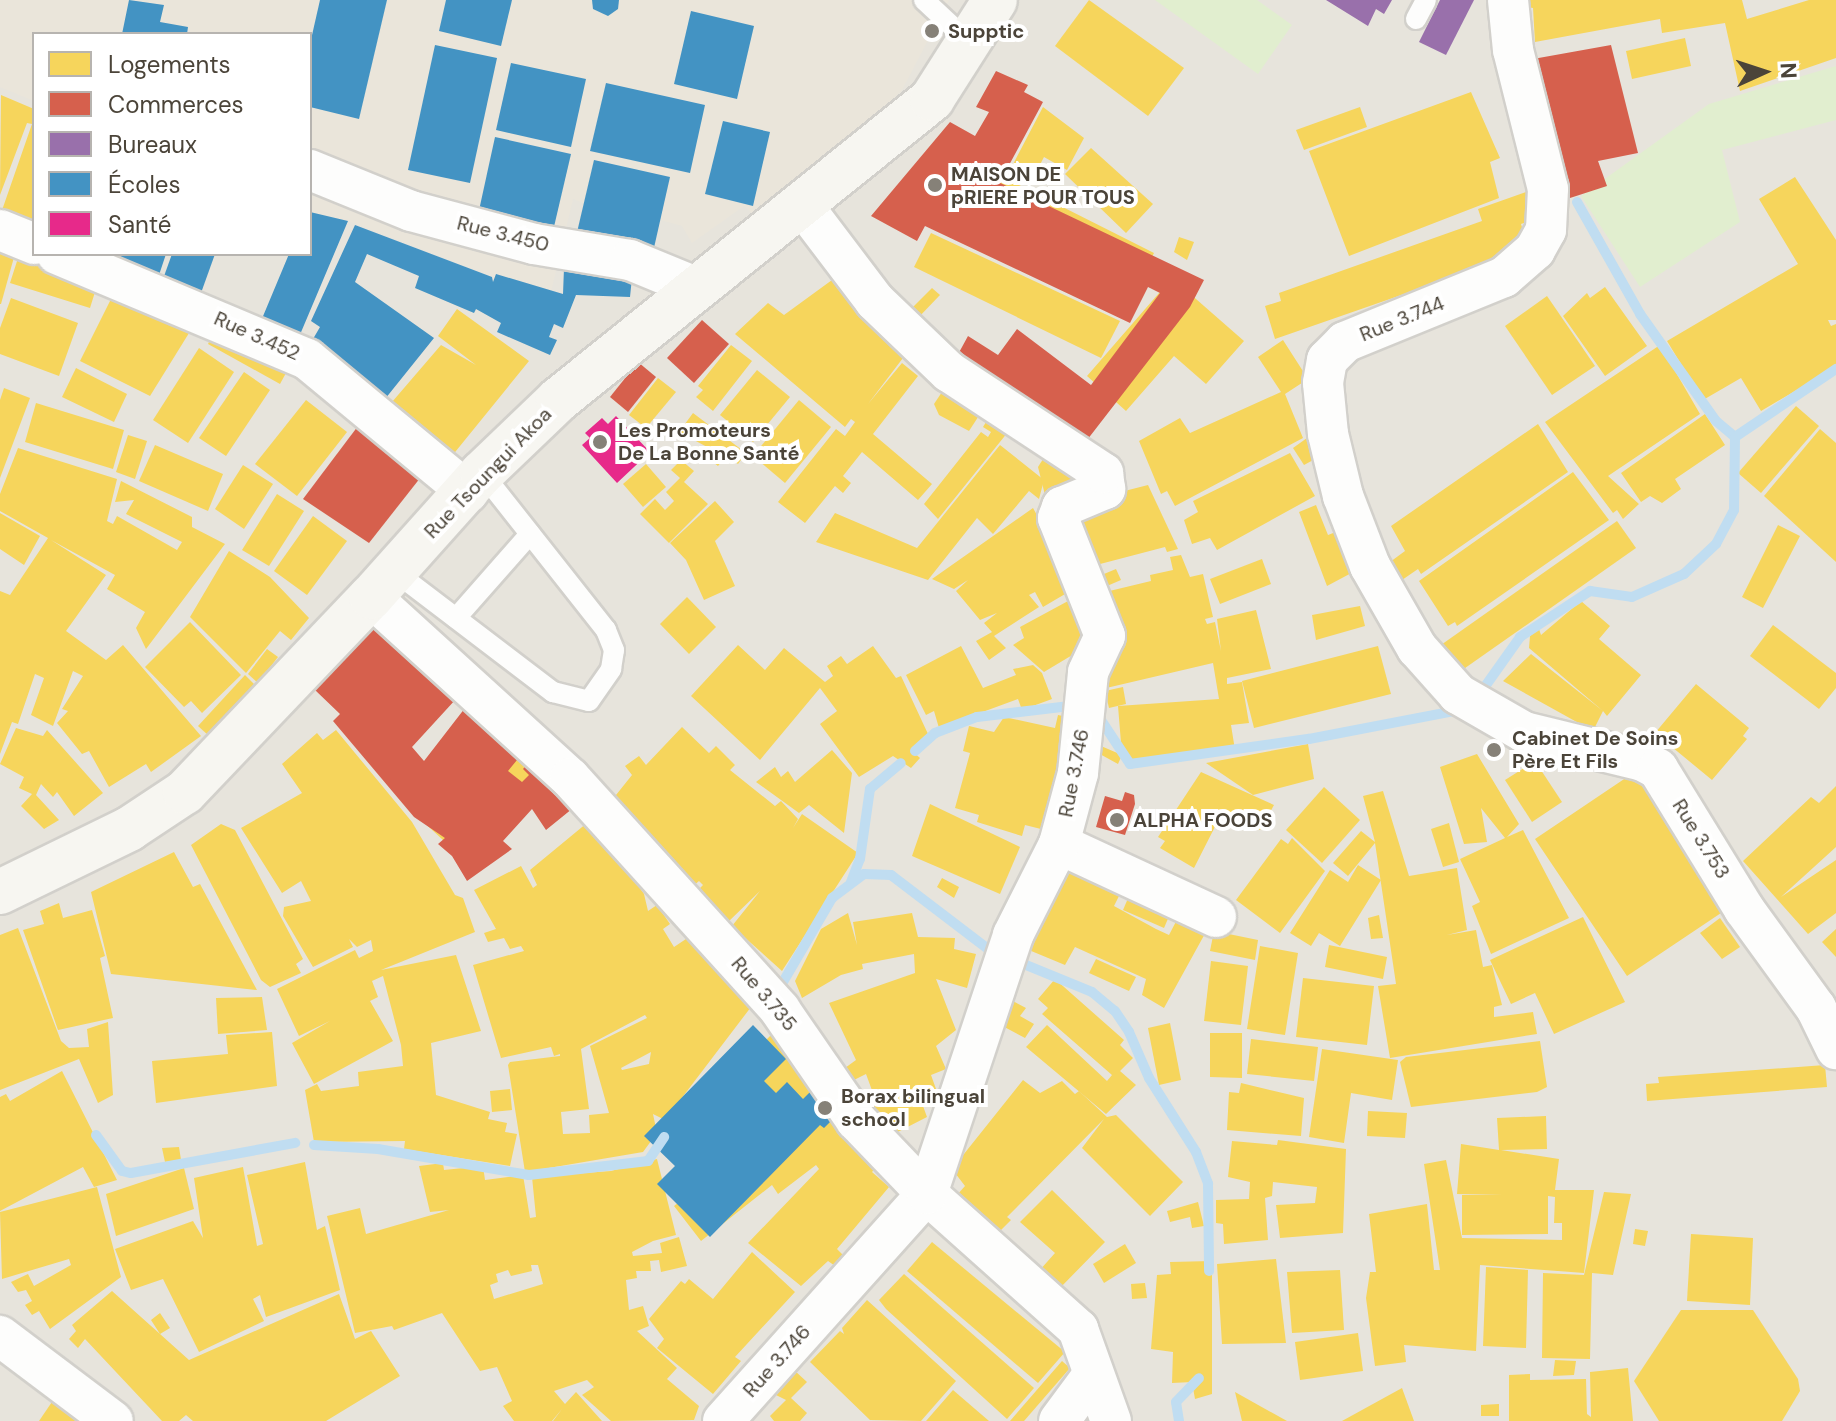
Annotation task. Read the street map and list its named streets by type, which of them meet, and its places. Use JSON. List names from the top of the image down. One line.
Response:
{"streets":{"main road":["Rue Tsoungui Akoa"],"street":["Rue 3.450","Rue 3.744","Rue 3.452","Rue 3.746","Rue 3.753","Rue 3.735"]},"crossings":[["Rue 3.450","Rue Tsoungui Akoa"],["Rue 3.744","Rue 3.753"],["Rue 3.452","Rue Tsoungui Akoa"],["Rue Tsoungui Akoa","Rue 3.746"],["Rue Tsoungui Akoa","Rue 3.735"],["Rue 3.746","Rue 3.735"]],"places":["Supptic","MAISON DE pRIERE POUR TOUS","Les Promoteurs De La Bonne Santé","Cabinet De Soins Père Et Fils","ALPHA FOODS","Borax bilingual school"],"legend":["Logements","Commerces","Bureaux","Écoles","Santé"],"north":"right"}
